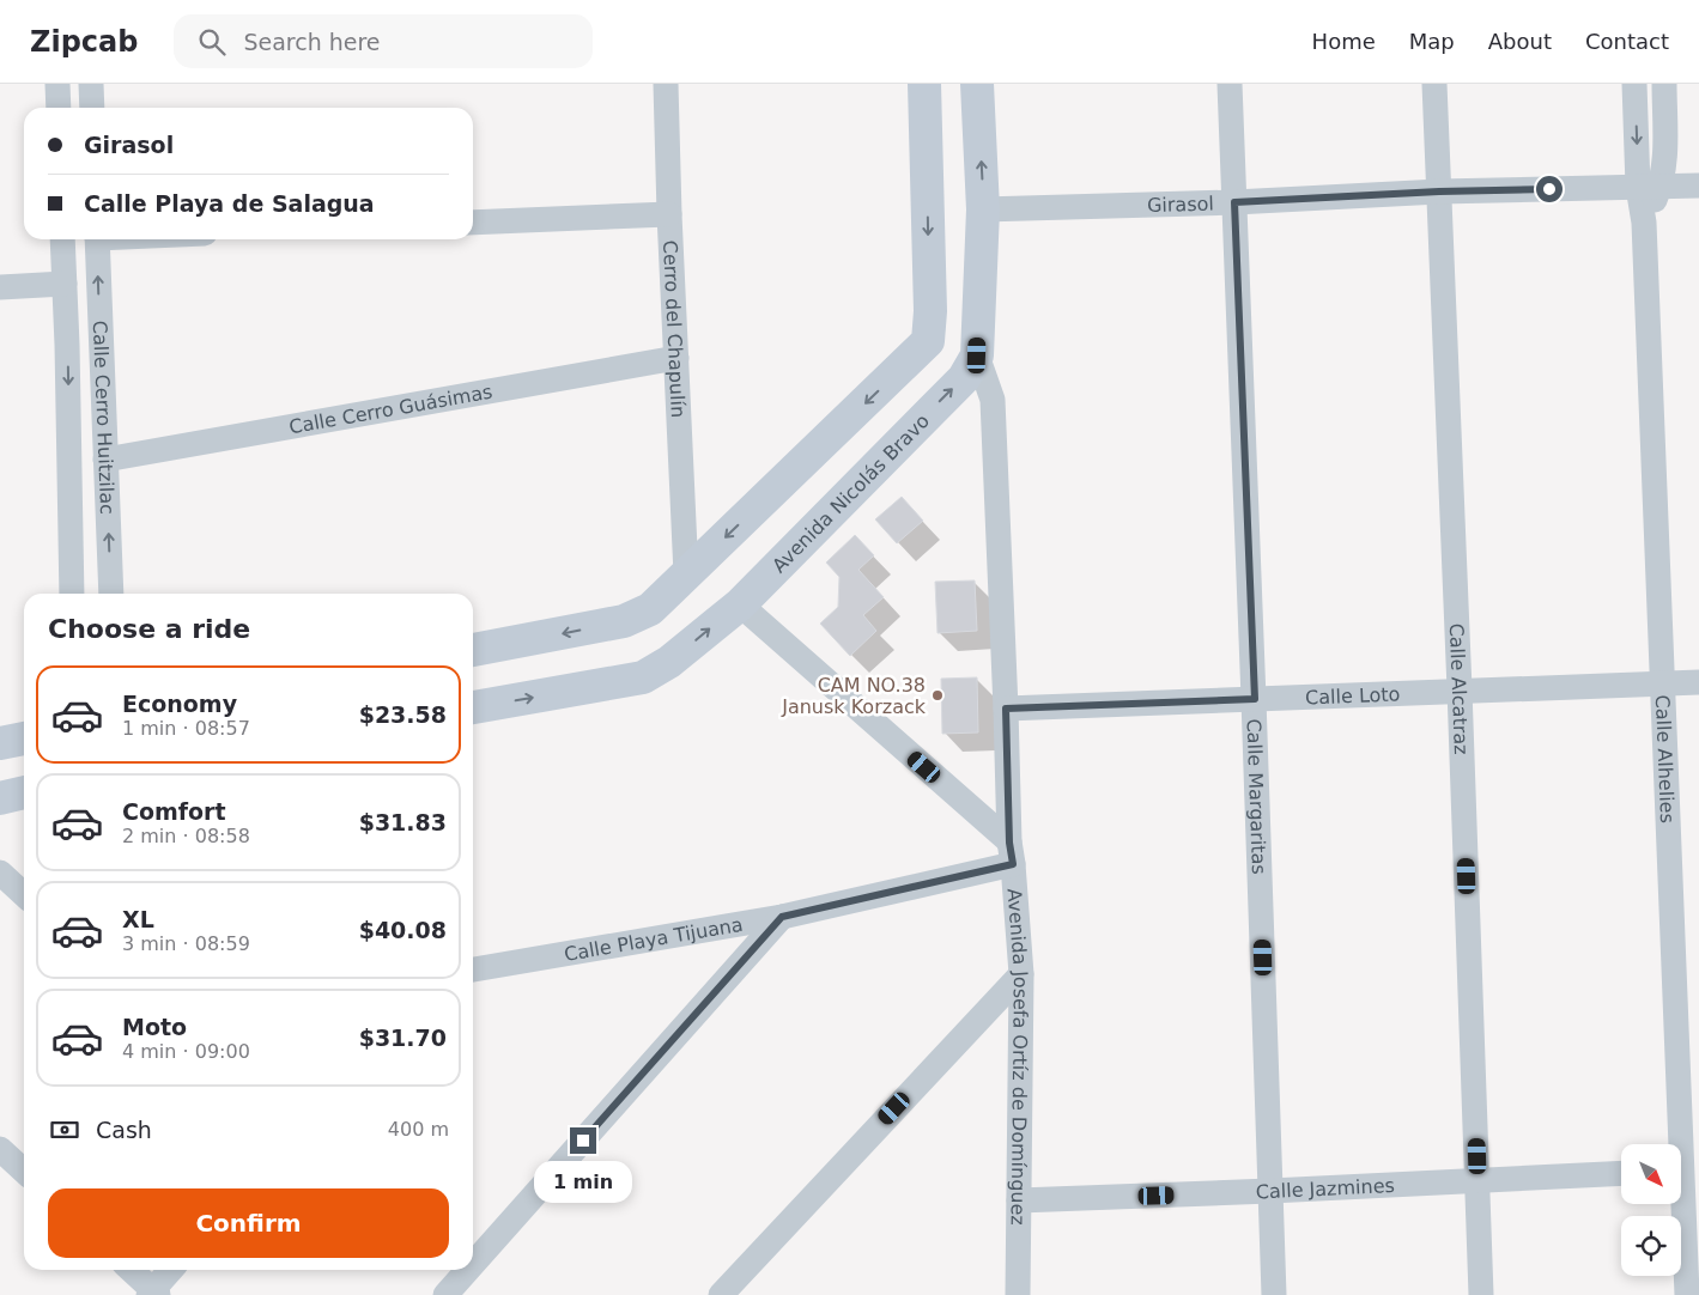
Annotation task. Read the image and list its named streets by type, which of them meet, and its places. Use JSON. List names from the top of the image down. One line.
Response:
{"streets":{"street":["Girasol","Cerro del Chapulín","Calle Cerro Guásimas","Calle Cerro Huitzilac","Avenida Nicolás Bravo","Calle Alcatraz","Calle Loto","Calle Alhelies","Calle Margaritas","Calle Playa Tijuana","Avenida Josefa Ortíz de Domínguez","Calle Jazmines"]},"crossings":[["Girasol","Calle Alcatraz"],["Girasol","Calle Alhelies"],["Girasol","Calle Margaritas"],["Cerro del Chapulín","Calle Cerro Guásimas"],["Calle Cerro Guásimas","Calle Cerro Huitzilac"],["Avenida Nicolás Bravo","Avenida Josefa Ortíz de Domínguez"],["Calle Alcatraz","Calle Loto"],["Calle Alcatraz","Calle Jazmines"],["Calle Loto","Calle Alhelies"],["Calle Loto","Calle Margaritas"],["Calle Loto","Avenida Josefa Ortíz de Domínguez"],["Calle Margaritas","Calle Jazmines"],["Calle Playa Tijuana","Avenida Josefa Ortíz de Domínguez"],["Avenida Josefa Ortíz de Domínguez","Calle Jazmines"]],"places":["CAM NO.38 Janusk Korzack"],"north":"bottom right","page":{"header":"Zipcab","search":"Search here","nav":["Home","Map","About","Contact"],"banner":["Girasol","Calle Playa de Salagua"],"heading":"Choose a ride","list":[{"name":"Economy","note":"1 min · 08:57","value":"$23.58"},{"name":"Comfort","note":"2 min · 08:58","value":"$31.83"},{"name":"XL","note":"3 min · 08:59","value":"$40.08"},{"name":"Moto","note":"4 min · 09:00","value":"$31.70"}],"pay":["Cash","400 m"],"bubble":"1 min","buttons":"Confirm"}}
